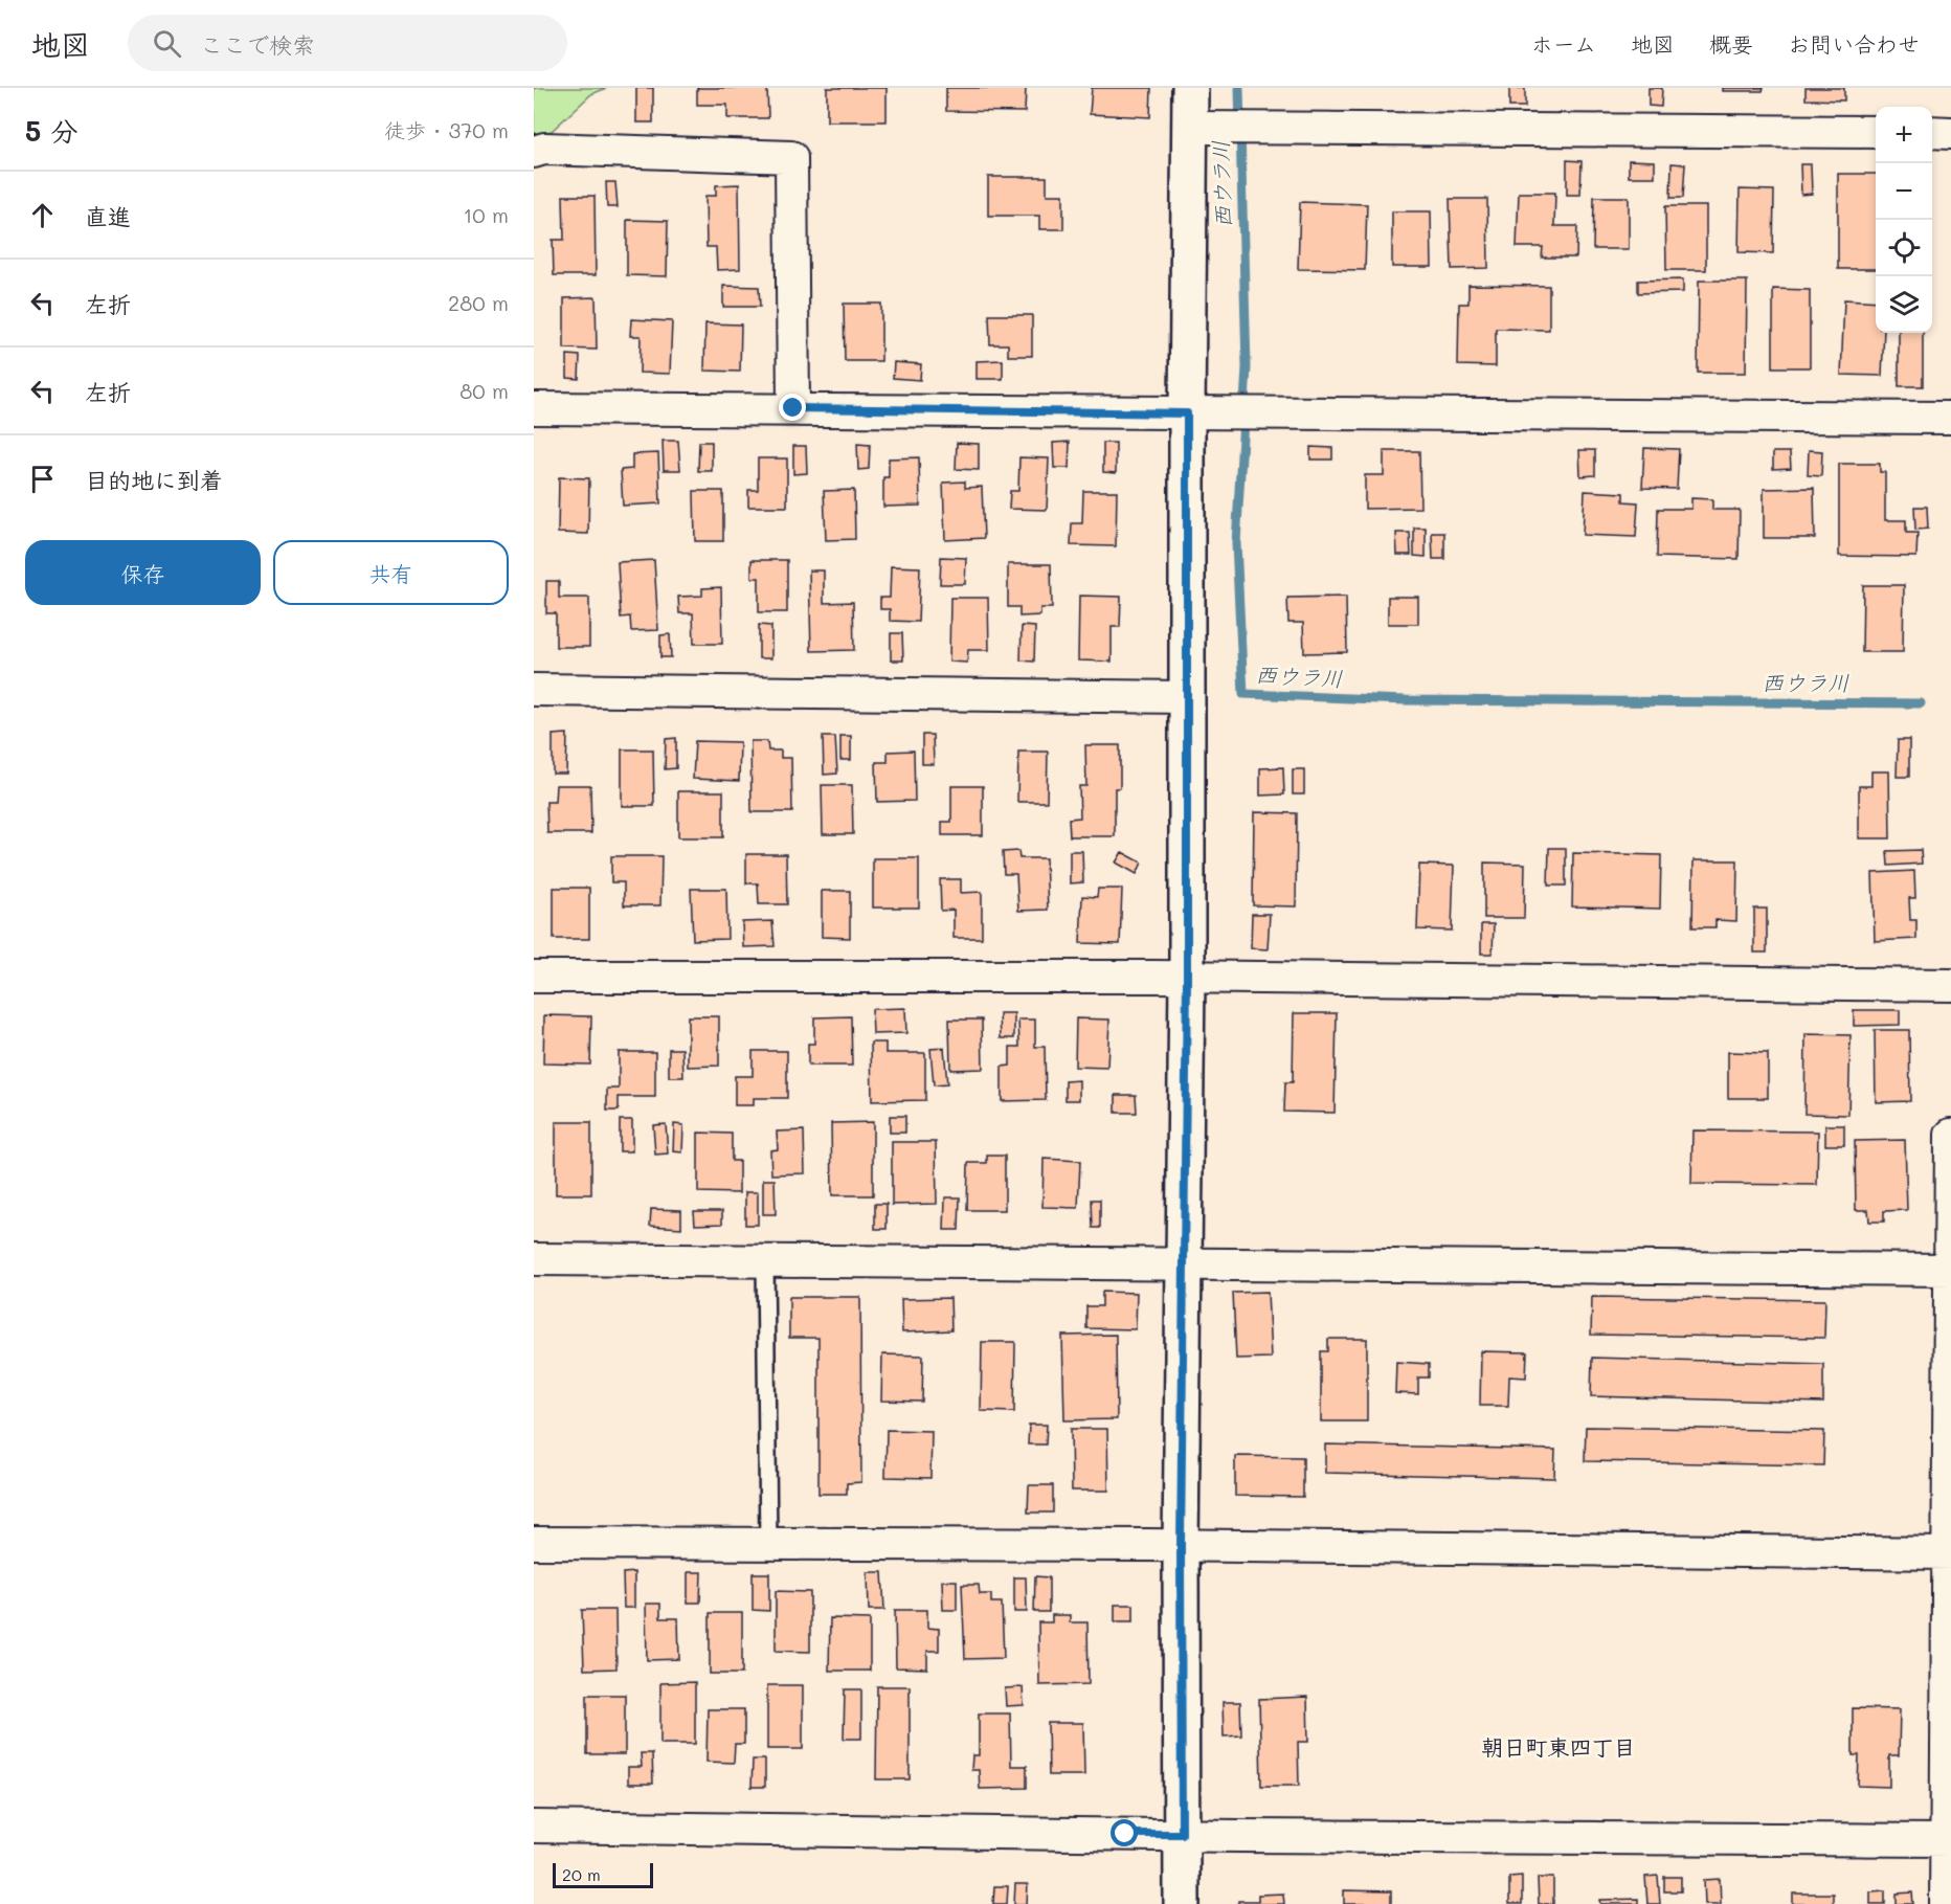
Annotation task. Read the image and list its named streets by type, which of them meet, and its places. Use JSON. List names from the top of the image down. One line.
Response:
{"districts":["朝日町東四丁目"],"water":["西ウラ川"],"scale_bar":"20 m","page":{"header":"地図","search":"ここで検索","nav":["ホーム","地図","概要","お問い合わせ"],"heading":["5 分","徒歩 · 370 m"],"map_buttons":["+","−"],"list":[["直進","10 m"],["左折","280 m"],["左折","80 m"],"目的地に到着"],"buttons":["保存","共有"],"scale":"20 m"}}
